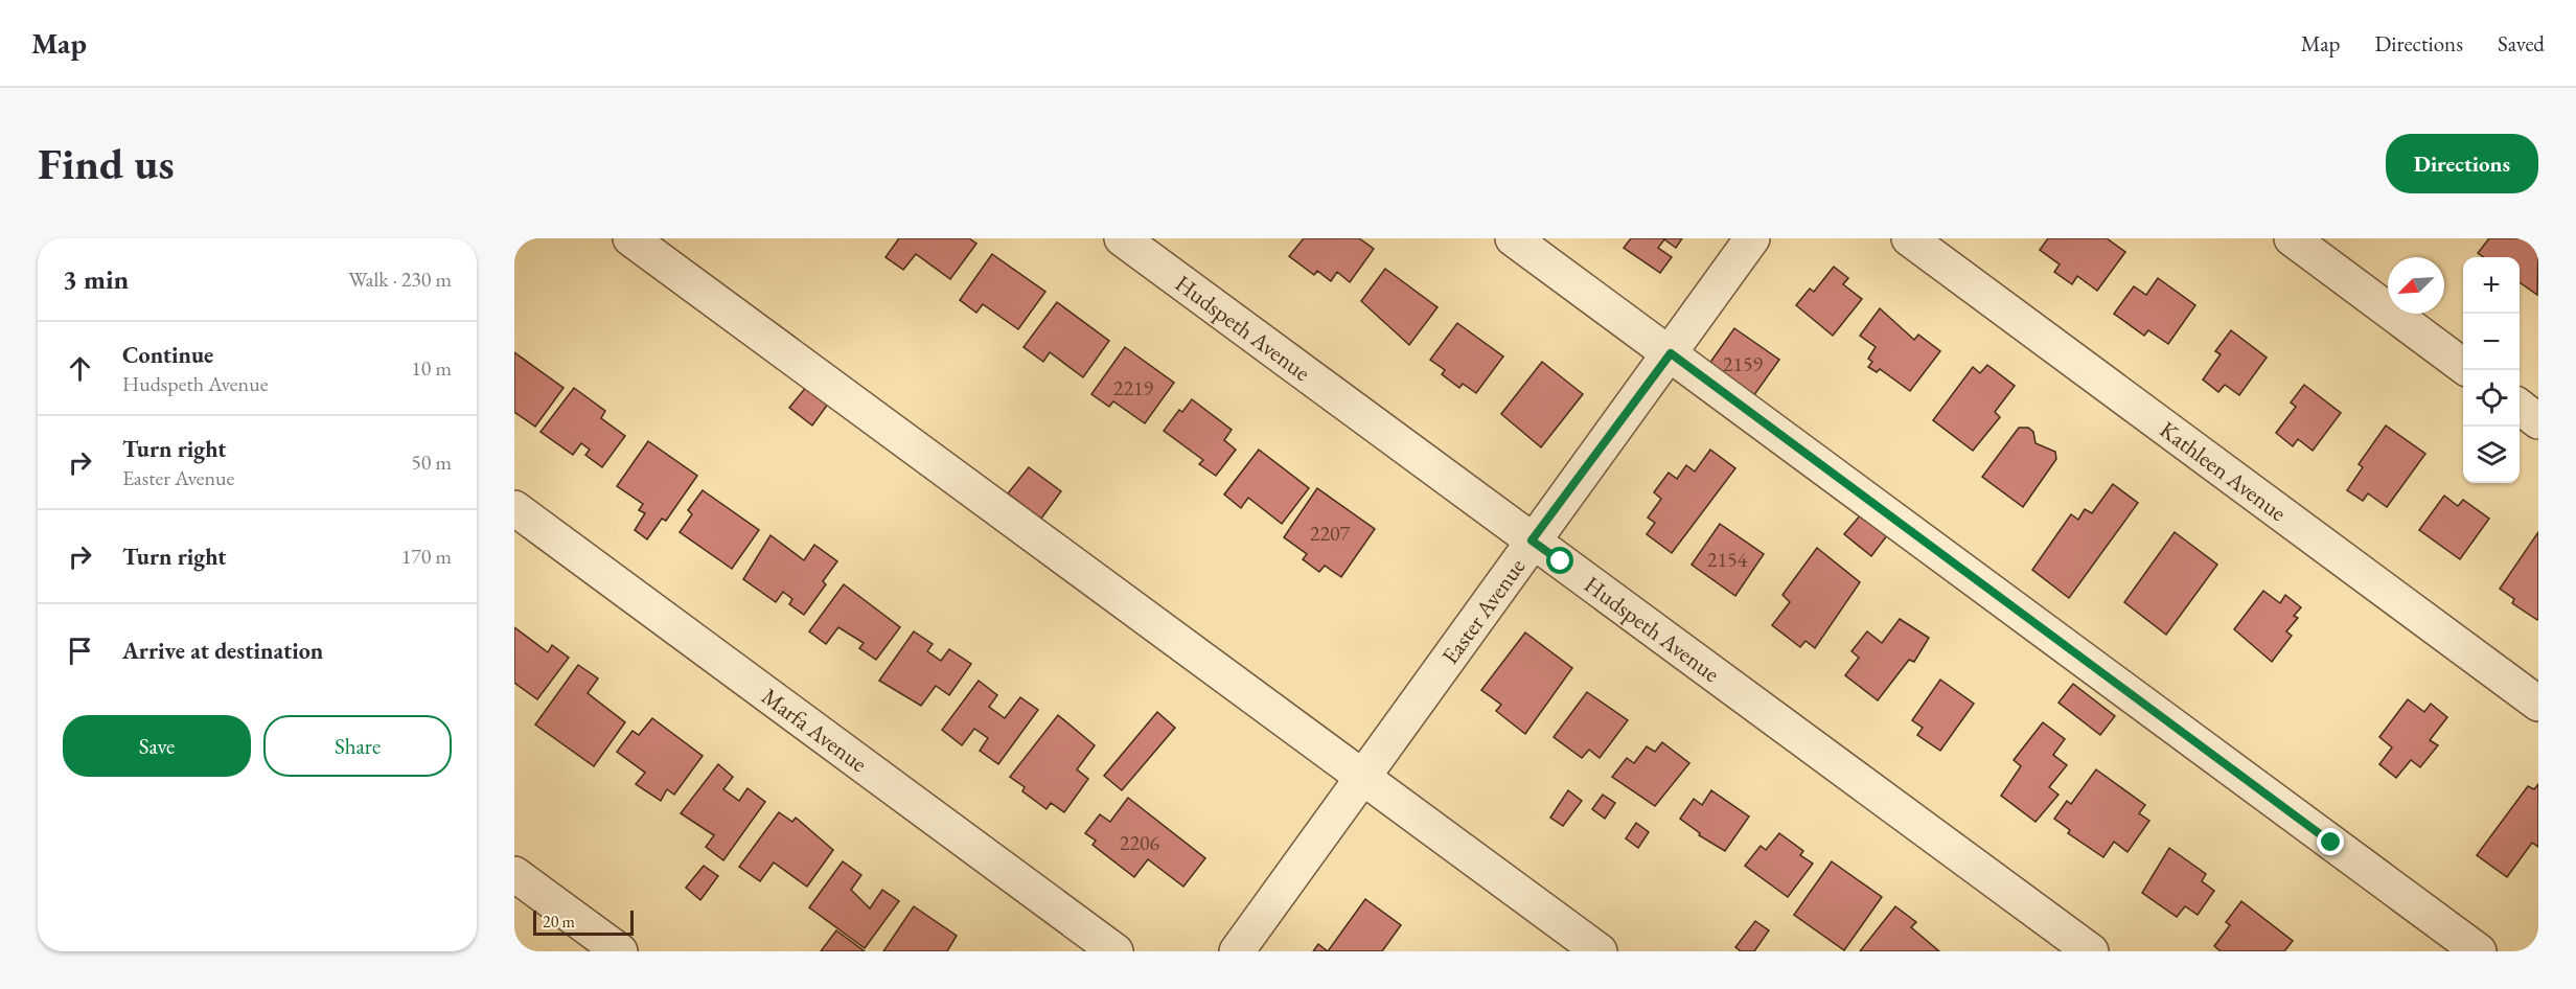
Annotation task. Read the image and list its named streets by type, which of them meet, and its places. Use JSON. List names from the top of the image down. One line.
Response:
{"streets":{"street":["Hudspeth Avenue","Kathleen Avenue","Easter Avenue","Marfa Avenue"]},"crossings":[["Hudspeth Avenue","Easter Avenue"]],"house_numbers":["2159","2219","2207","2154","2206"],"scale_bar":"20 m","north":"bottom left","page":{"header":"Map","nav":["Map","Directions","Saved"],"buttons":["Directions",["Save","Share"]],"title":"Find us","heading":["3 min","Walk · 230 m"],"map_buttons":["+","−"],"list":[["Continue","Hudspeth Avenue","10 m"],["Turn right","Easter Avenue","50 m"],["Turn right","170 m"],"Arrive at destination"],"scale":"20 m"}}
